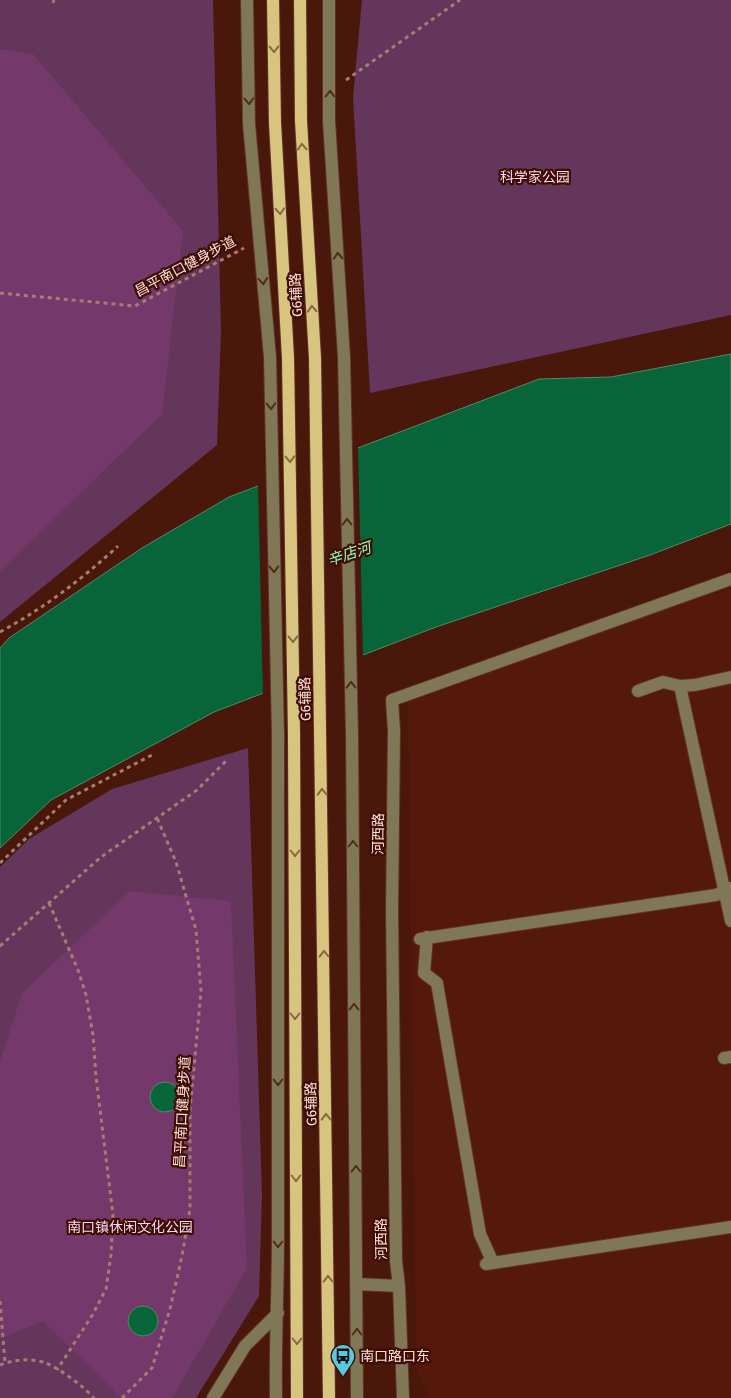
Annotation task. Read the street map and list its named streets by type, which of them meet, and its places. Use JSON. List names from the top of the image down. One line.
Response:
{"streets":{"main road":["G6辅路"],"street":["河西路"],"path":["昌平南口健身步道"]},"water":["辛店河"],"parks":["科学家公园","南口镇休闲文化公园"],"places":{"bus stop":["南口路口东"]}}
